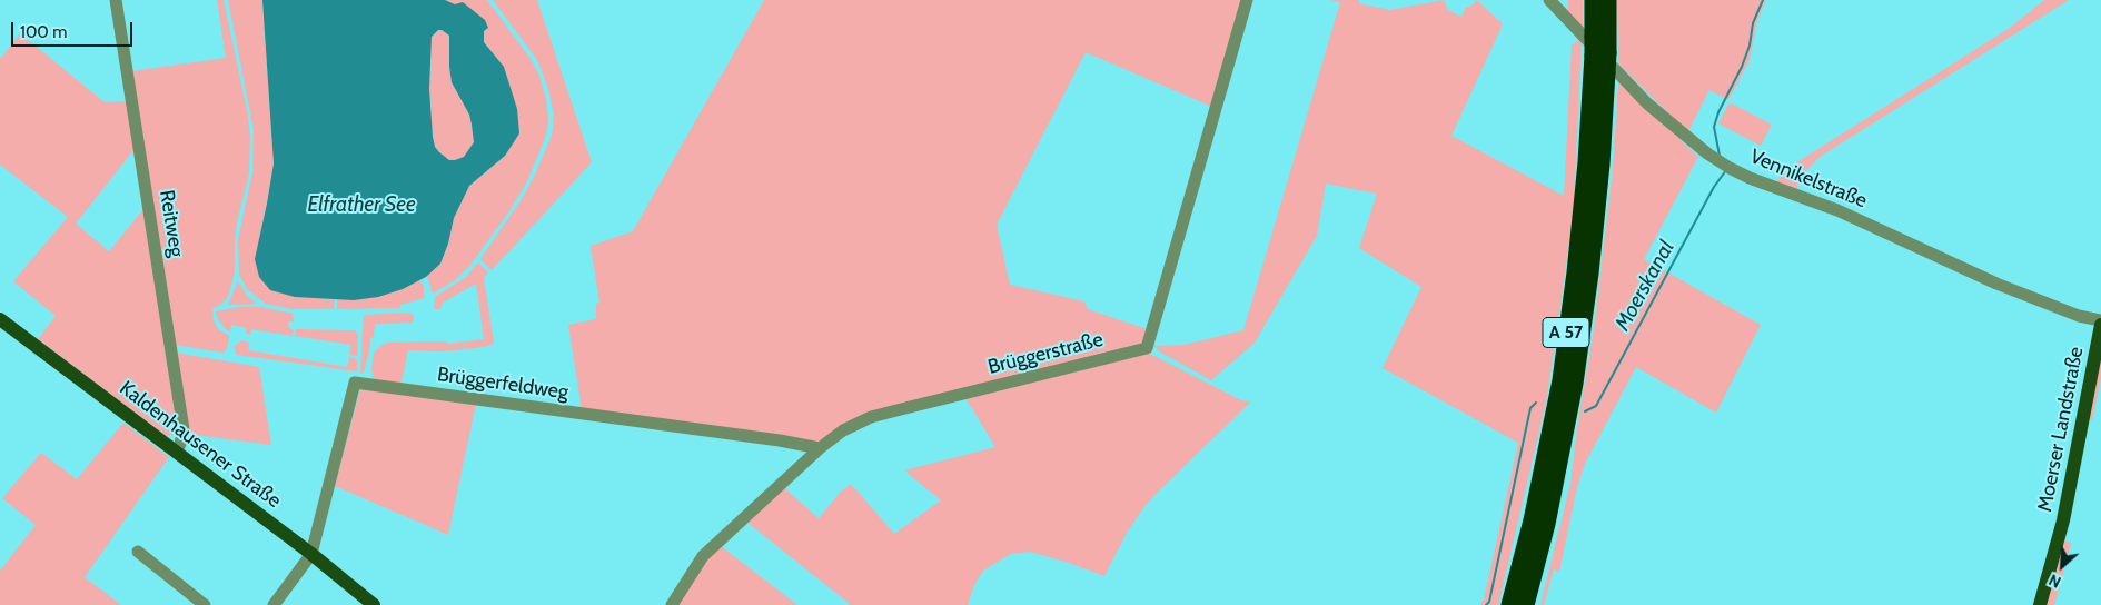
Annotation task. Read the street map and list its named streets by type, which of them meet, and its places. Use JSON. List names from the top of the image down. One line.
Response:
{"streets":{"highway":["A 57"],"main road":["Moerser Landstraße","Kaldenhausener Straße"],"street":["Vennikelstraße","Reitweg","Brüggerstraße","Brüggerfeldweg"]},"crossings":[["Vennikelstraße","Moerser Landstraße"],["Reitweg","Kaldenhausener Straße"],["Brüggerstraße","Brüggerfeldweg"],["Brüggerfeldweg","Kaldenhausener Straße"]],"water":["Elfrather See","Moerskanal"],"scale_bar":"100 m","north":"bottom left"}
